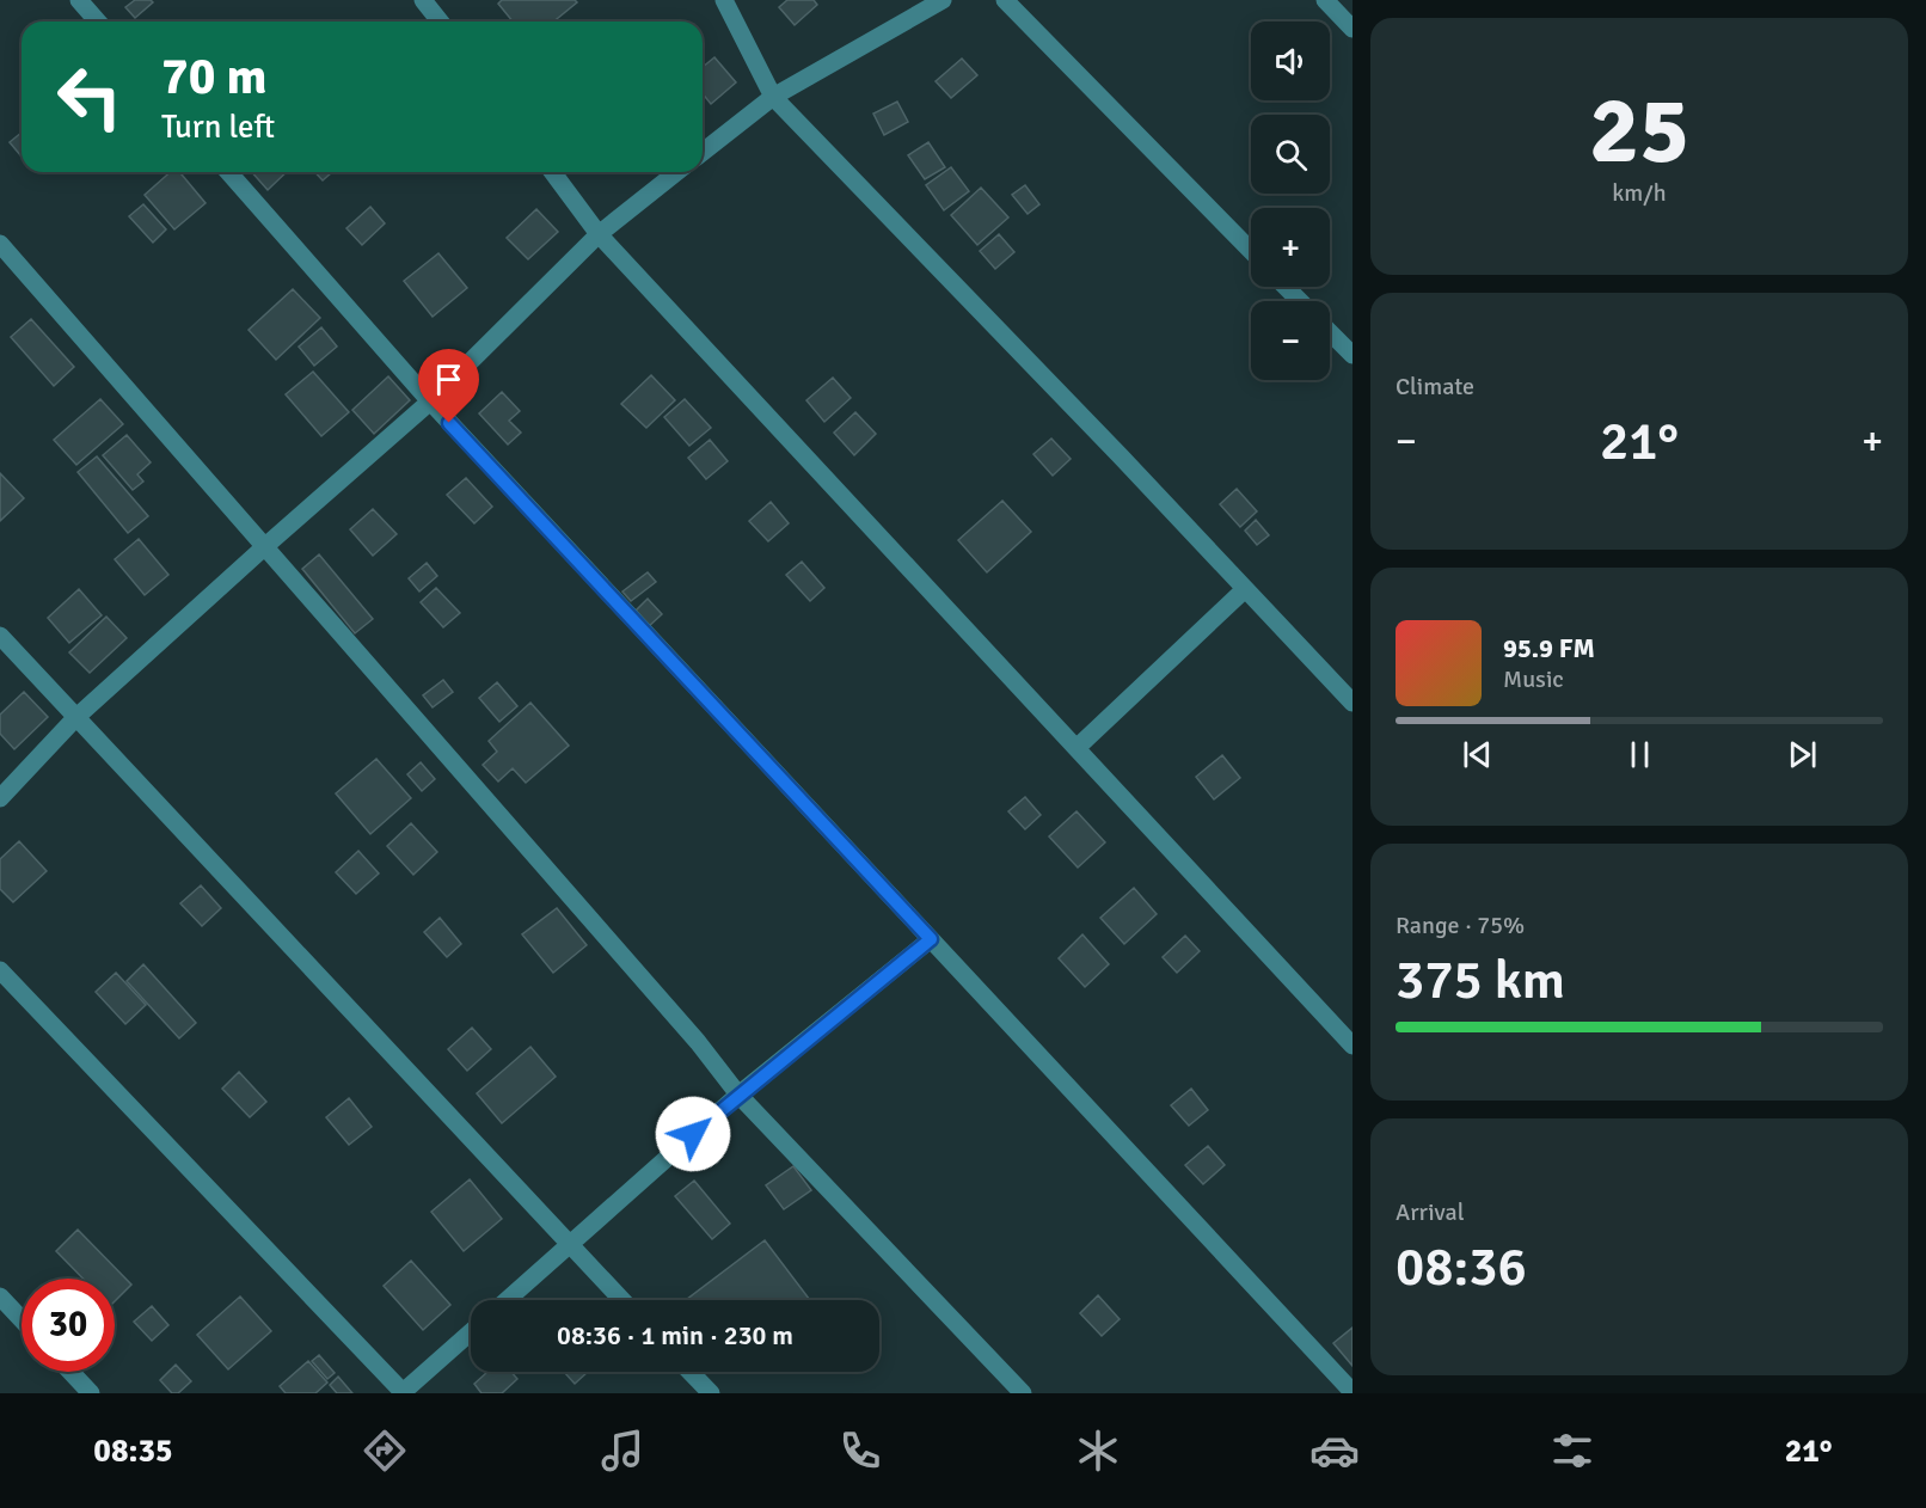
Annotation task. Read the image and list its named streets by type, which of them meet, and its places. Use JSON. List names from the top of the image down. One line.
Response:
{"page":{"tile":[["25","km/h"],"Climate",["Range · 75%","375 km"],["Arrival","08:36"]],"map_buttons":["+","−"],"turn":["70 m","Turn left"],"heat":["−","21°","+"],"song":["95.9 FM","Music"],"limit":"30","trip":"08:36 · 1 min · 230 m","tabs":["08:35","21°"]}}
